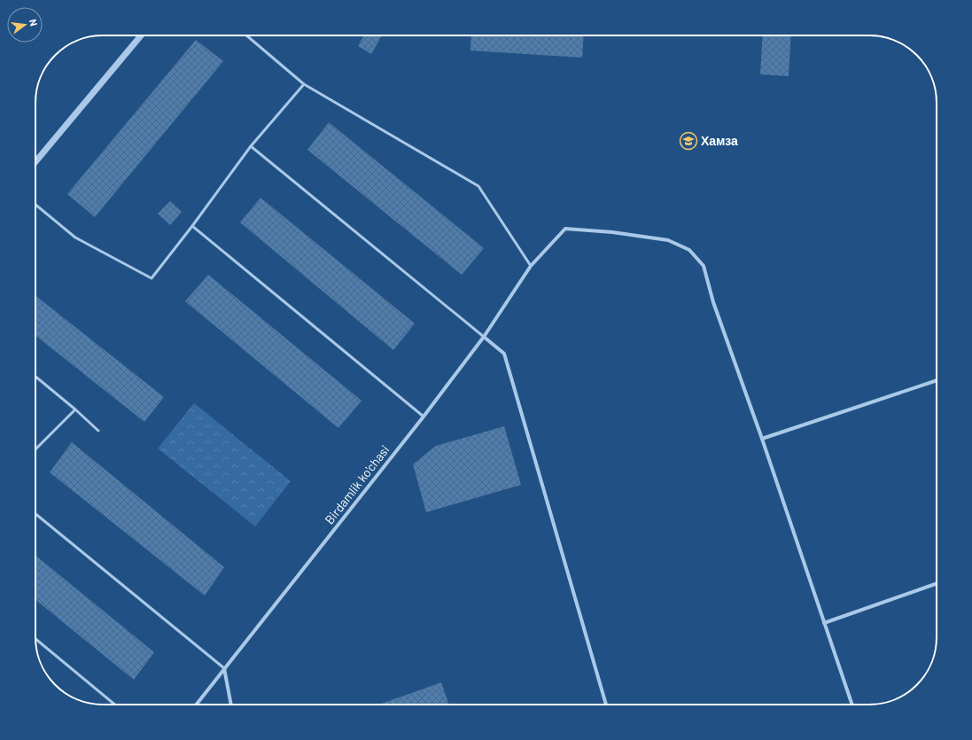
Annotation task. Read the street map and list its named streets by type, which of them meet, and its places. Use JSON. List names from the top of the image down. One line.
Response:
{"streets":{"street":["Birdamlik ko'chasi"]},"places":{"school or university":["Хамза"]},"north":"right"}
